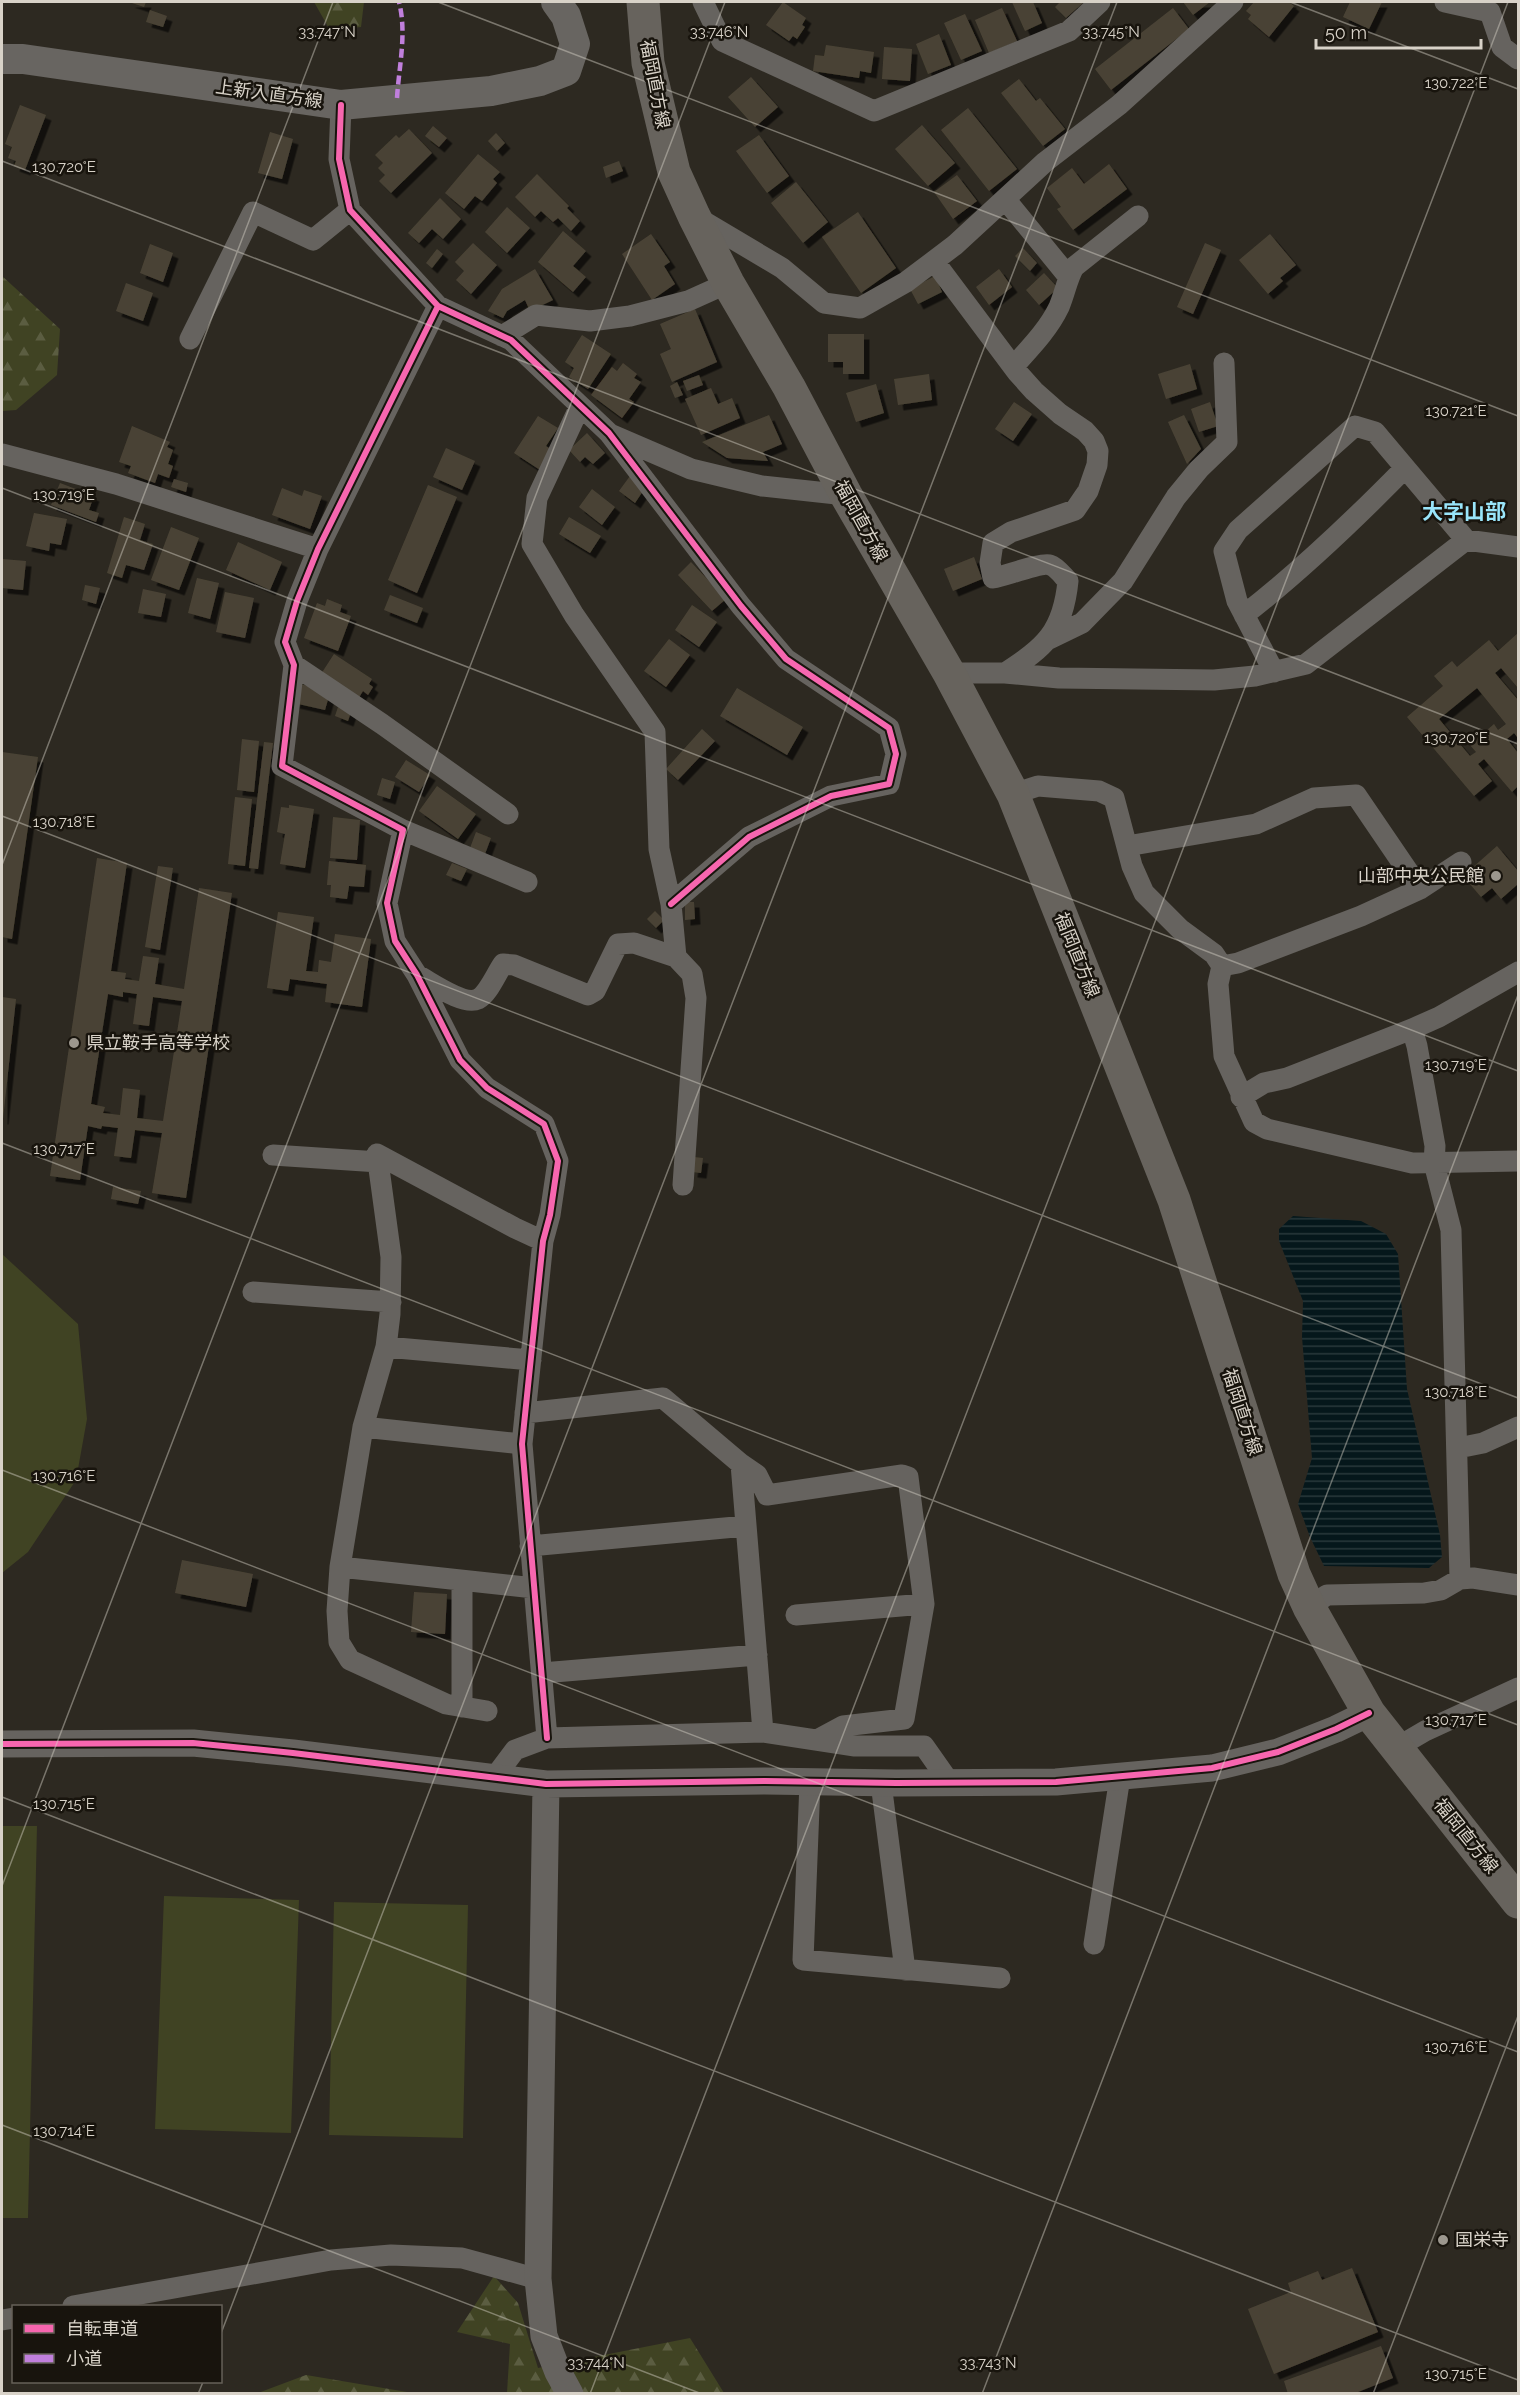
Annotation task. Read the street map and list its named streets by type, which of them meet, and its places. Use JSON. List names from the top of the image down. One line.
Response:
{"streets":{"main road":["福岡直方線","上新入直方線"]},"districts":["大字山部"],"places":["山部中央公民館","県立鞍手高等学校","国栄寺"],"legend":["自転車道","小道"],"scale_bar":"50 m","coordinates":["33.746°N","33.745°N","33.747°N","130.722°E","130.720°E","130.721°E","130.719°E","130.718°E","130.717°E","130.716°E","130.715°E","130.714°E","33.744°N","33.743°N"]}
